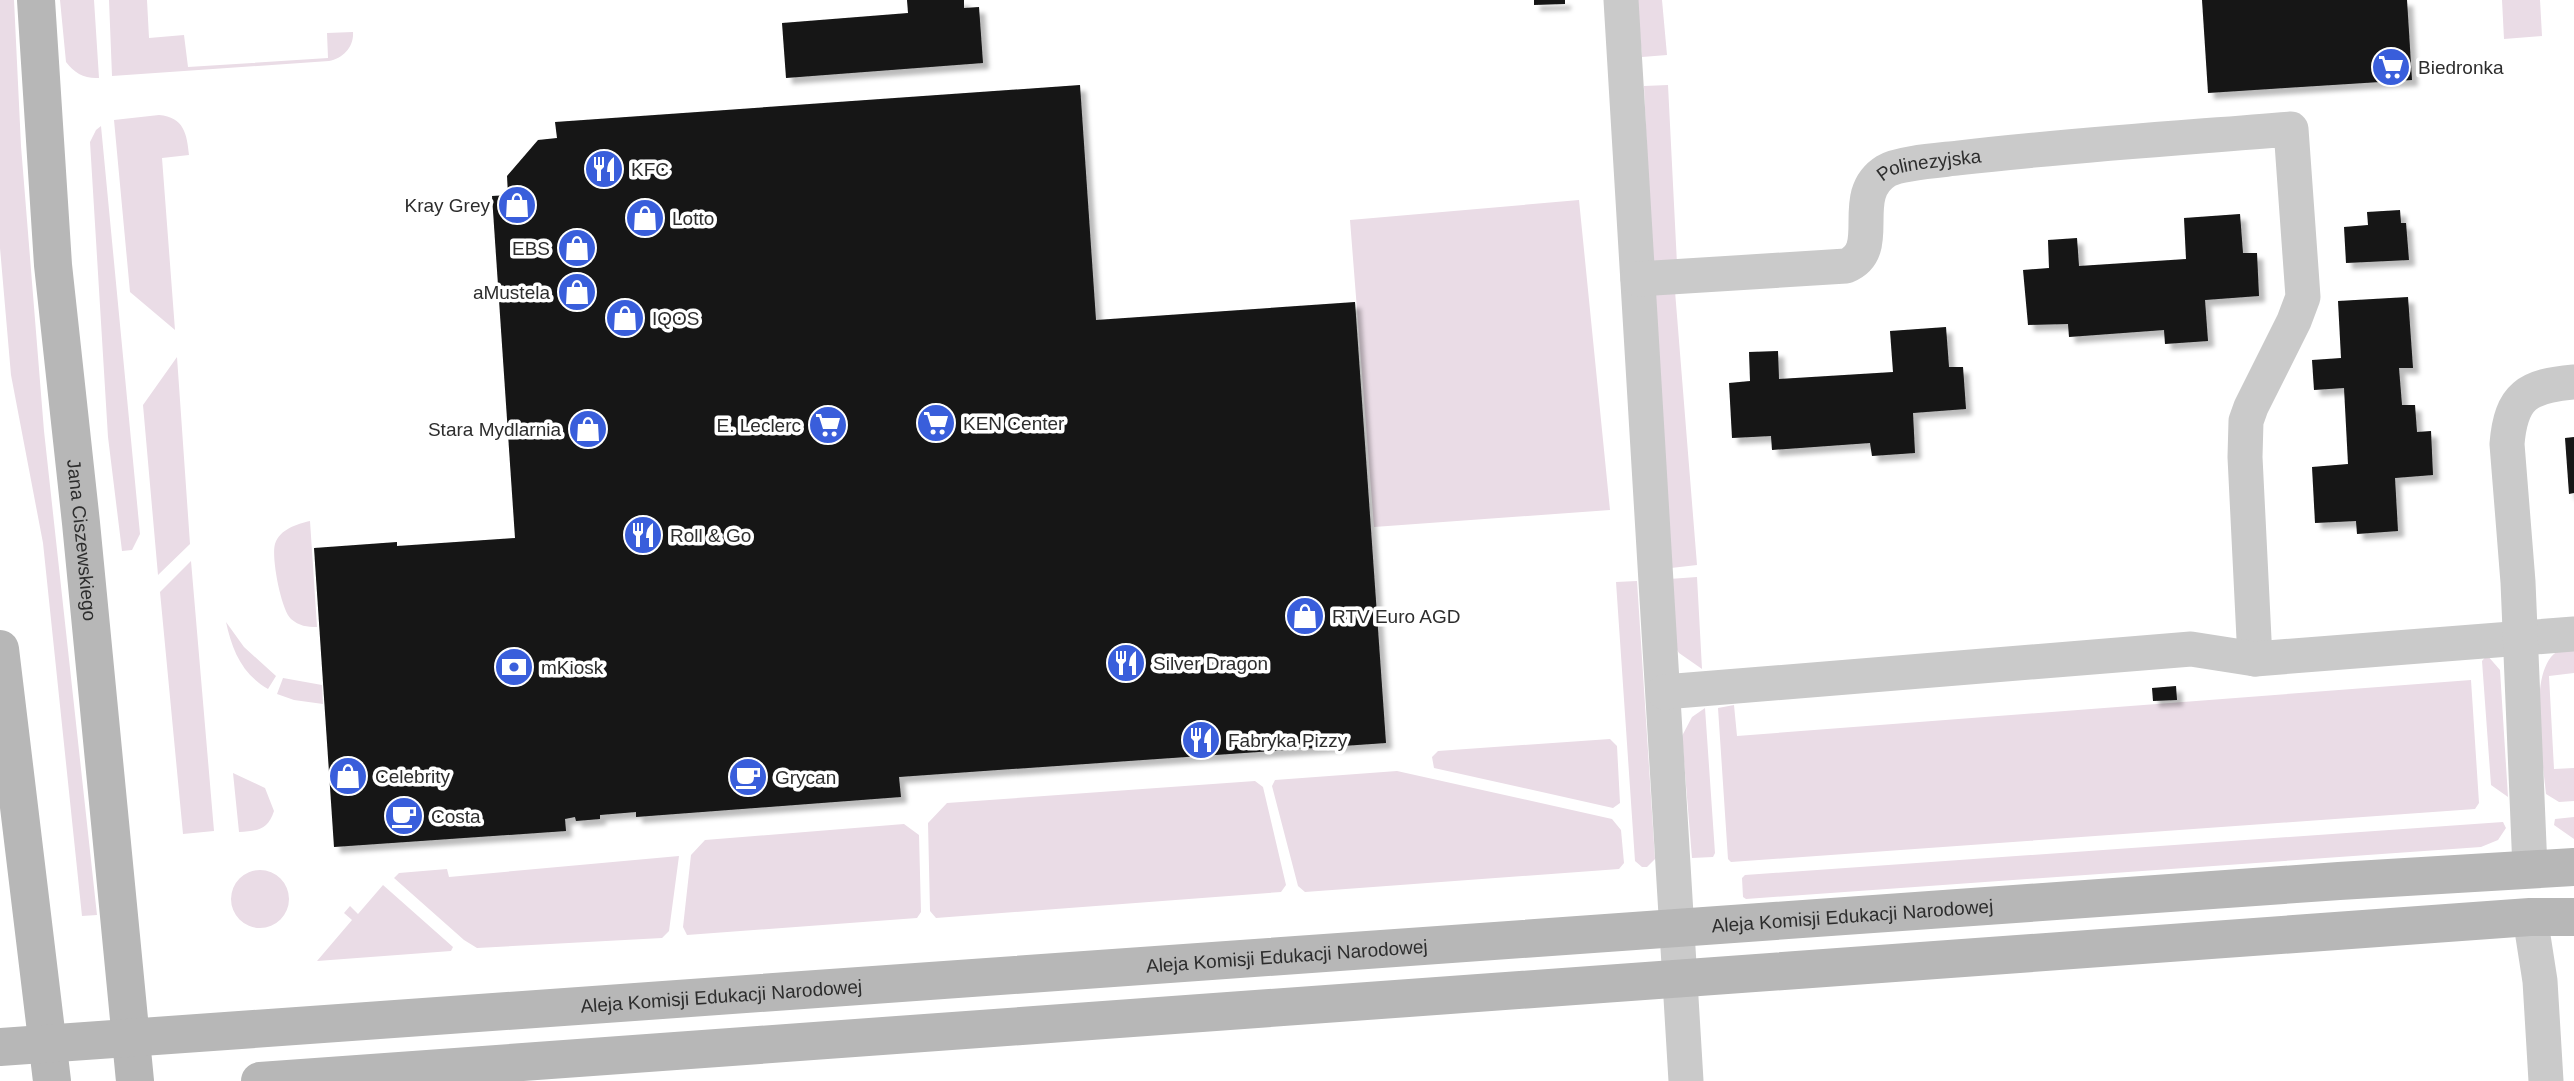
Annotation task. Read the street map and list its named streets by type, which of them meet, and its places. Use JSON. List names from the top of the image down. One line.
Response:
{"streets":{"main road":["Jana Ciszewskiego","Aleja Komisji Edukacji Narodowej"],"street":["Polinezyjska"]},"crossings":[["Jana Ciszewskiego","Aleja Komisji Edukacji Narodowej"]],"places":{"supermarket":["Biedronka","KEN Center","E. Leclerc"],"restaurant":["KFC","Roll & Go","Silver Dragon","Fabryka Pizzy"],"shop":["Kray Grey","Lotto","EBS","aMustela","IQOS","Stara Mydlarnia","RTV Euro AGD","Celebrity"],"bank":["mKiosk"],"cafe":["Grycan","Costa"]}}
